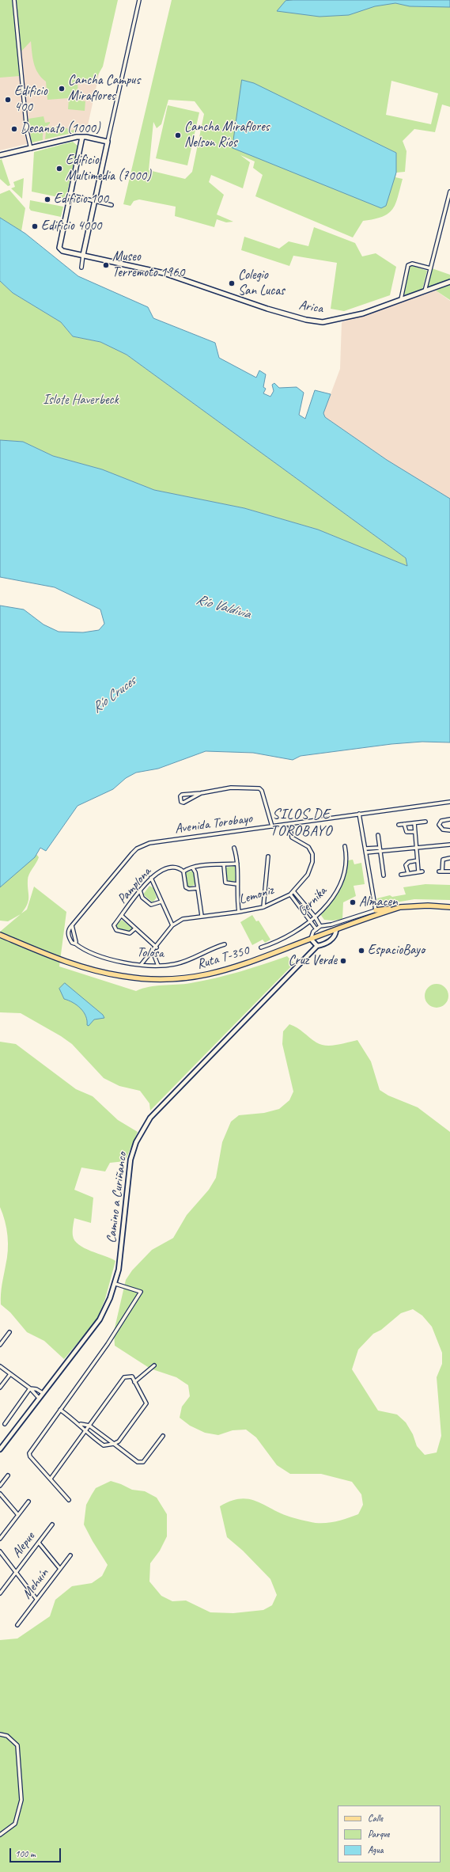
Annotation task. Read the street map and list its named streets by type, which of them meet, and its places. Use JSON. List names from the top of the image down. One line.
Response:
{"streets":{"main road":["Arica","Ruta T-350"],"street":["Avenida Torobayo","Pamplona","Lemoniz","Gernika","Tolosa","Camino a Curiñanco","Alepue","Mehuín"]},"crossings":[["Avenida Torobayo","Lemoniz"],["Lemoniz","Tolosa"],["Ruta T-350","Camino a Curiñanco"]],"districts":["SILOS DE TOROBAYO"],"water":["Río Valdivia","Río Cruces"],"parks":["Islote Haverbeck"],"places":["Cancha Campus Miraflores","Edificio 400","Decanato (1000)","Cancha Miraflores Nelson Ríos","Edificio Multimedia (7000)","Edificio 100","Edificio 4000","Museo Terremoto 1960","Colegio San Lucas","Almacen","EspacioBayo","Cruz Verde"],"legend":["Calle","Parque","Agua"],"scale_bar":"100 m"}
